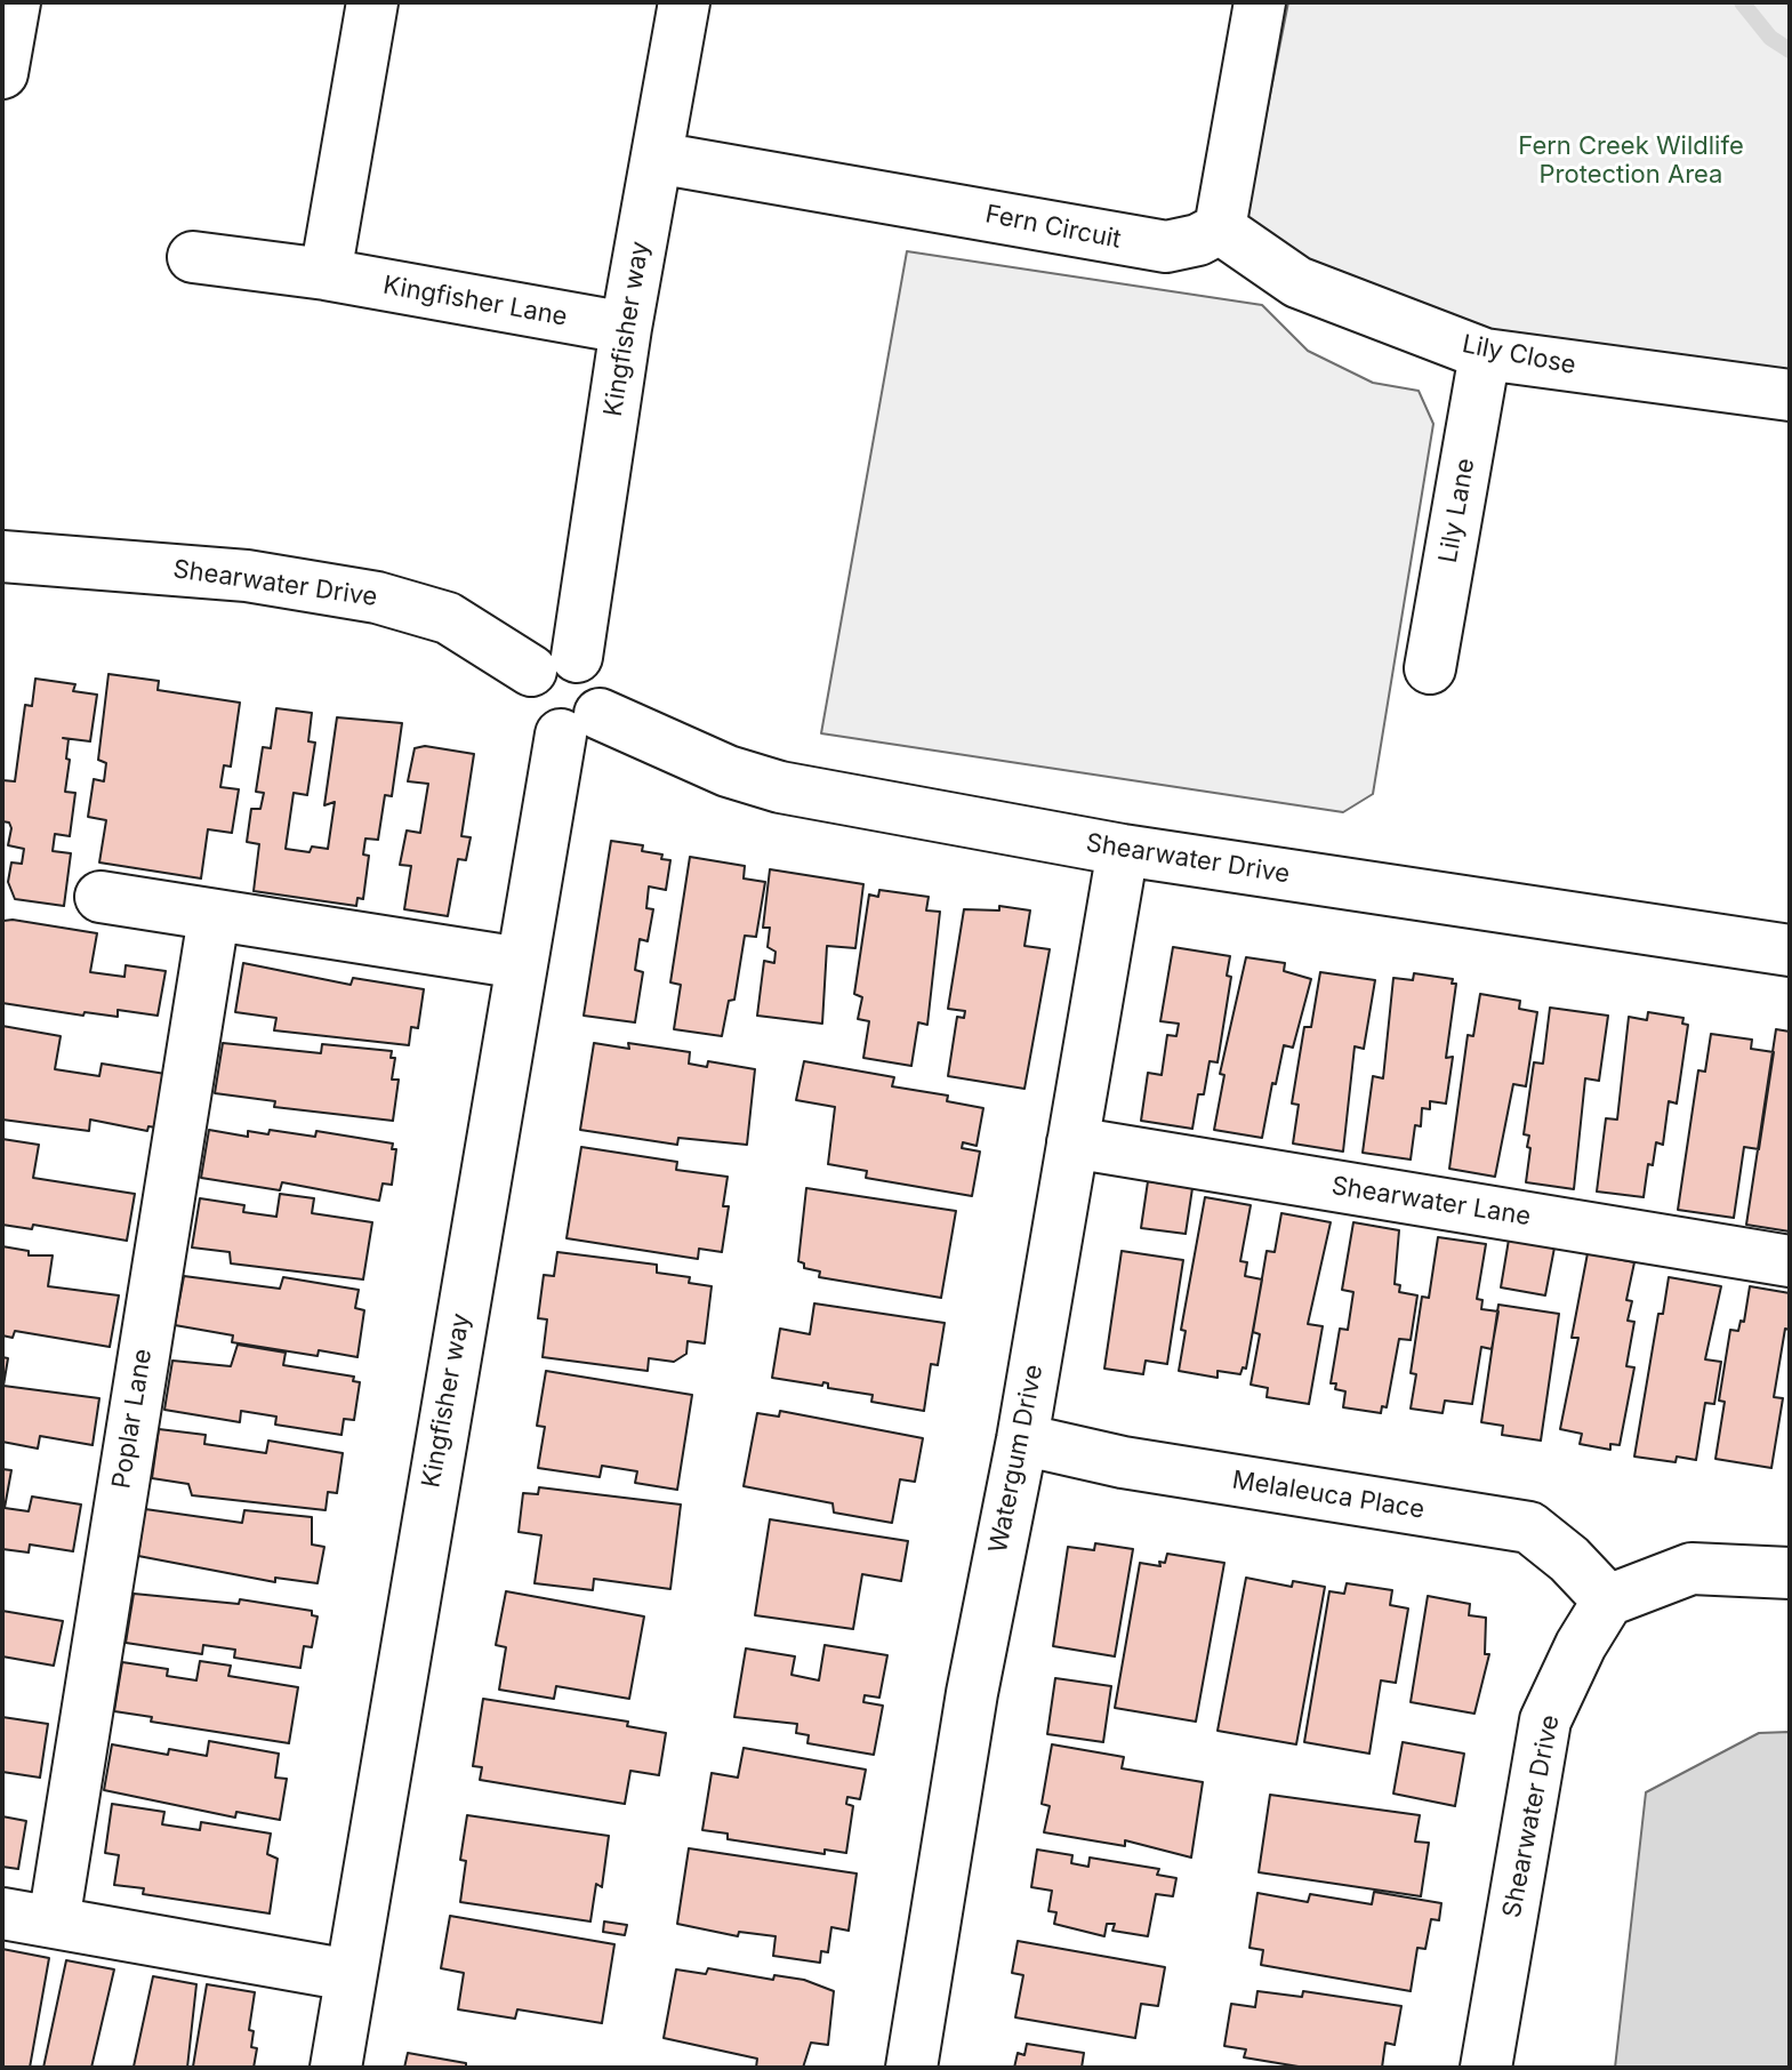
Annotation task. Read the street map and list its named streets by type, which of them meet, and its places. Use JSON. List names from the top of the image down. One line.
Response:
{"streets":{"street":["Fern Circuit","Kingfisher Lane","Kingfisher way","Lily Close","Lily Lane","Shearwater Drive","Shearwater Lane","Poplar Lane","Watergum Drive","Melaleuca Place"]},"crossings":[["Fern Circuit","Kingfisher way"],["Fern Circuit","Lily Close"],["Kingfisher Lane","Kingfisher way"],["Kingfisher way","Shearwater Drive"],["Lily Close","Lily Lane"],["Shearwater Drive","Watergum Drive"],["Shearwater Drive","Melaleuca Place"],["Shearwater Lane","Watergum Drive"],["Watergum Drive","Melaleuca Place"]],"parks":["Fern Creek Wildlife Protection Area"]}
